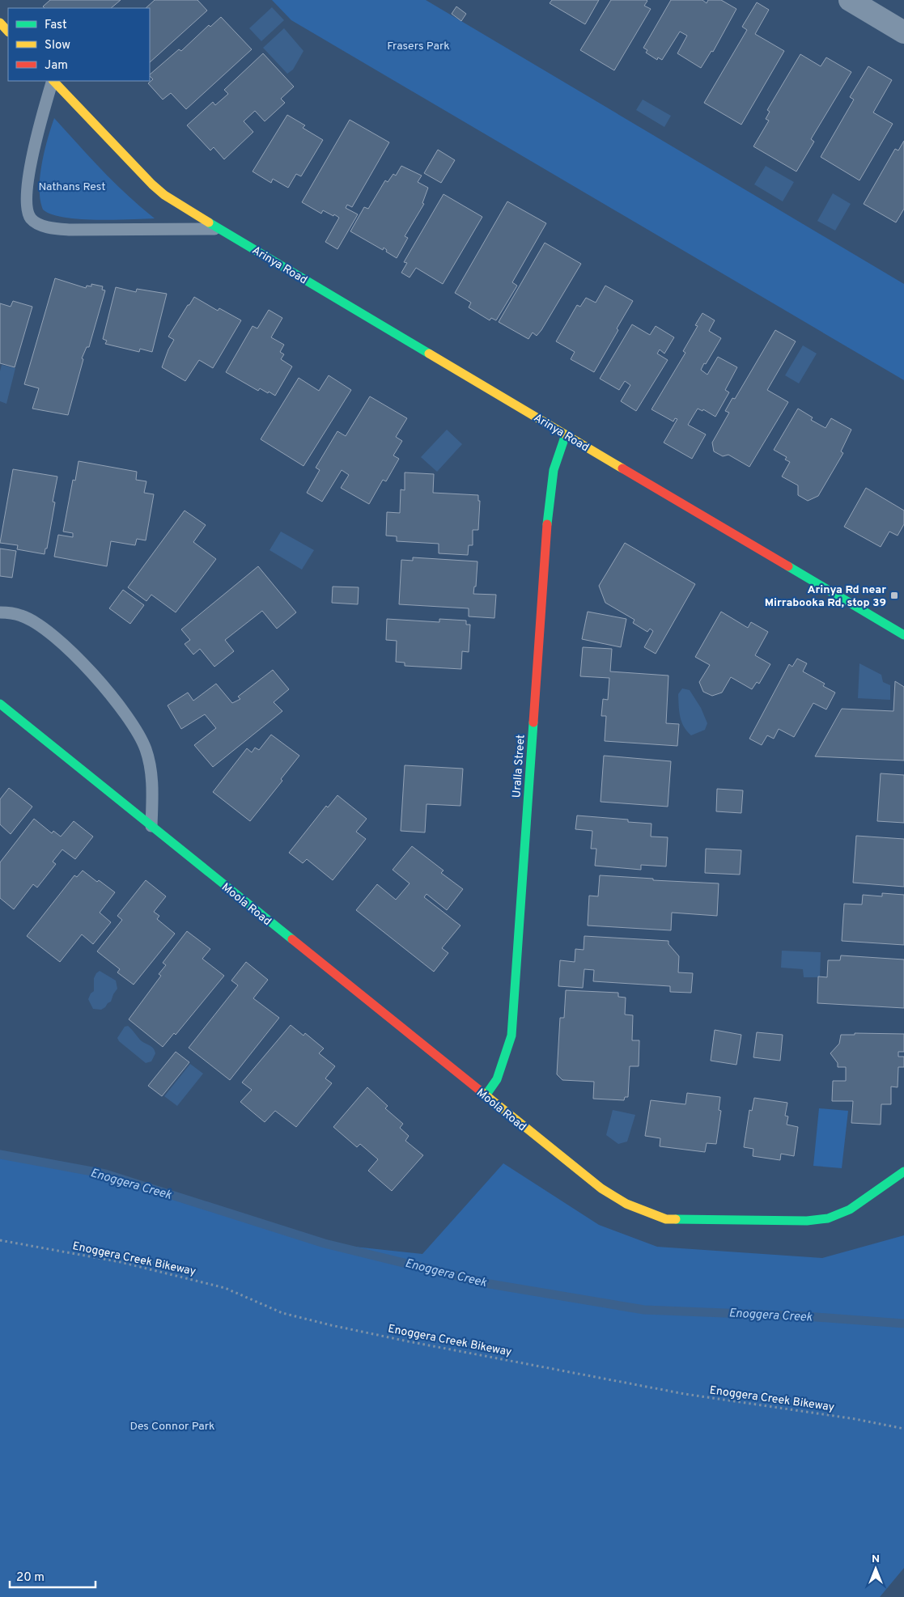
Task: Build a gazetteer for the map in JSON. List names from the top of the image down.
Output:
{
  "streets": {
    "street": ["Arinya Road", "Uralla Street", "Moola Road"],
    "path": ["Enoggera Creek Bikeway"]
  },
  "crossings": [
    ["Arinya Road", "Uralla Street"],
    ["Uralla Street", "Moola Road"]
  ],
  "water": ["Enoggera Creek"],
  "parks": ["Frasers Park", "Nathans Rest", "Des Connor Park"],
  "places": {
    "transit": ["Arinya Rd near Mirrabooka Rd, stop 39"]
  },
  "legend": ["Fast", "Slow", "Jam"],
  "scale_bar": "20 m",
  "north": "top"
}
